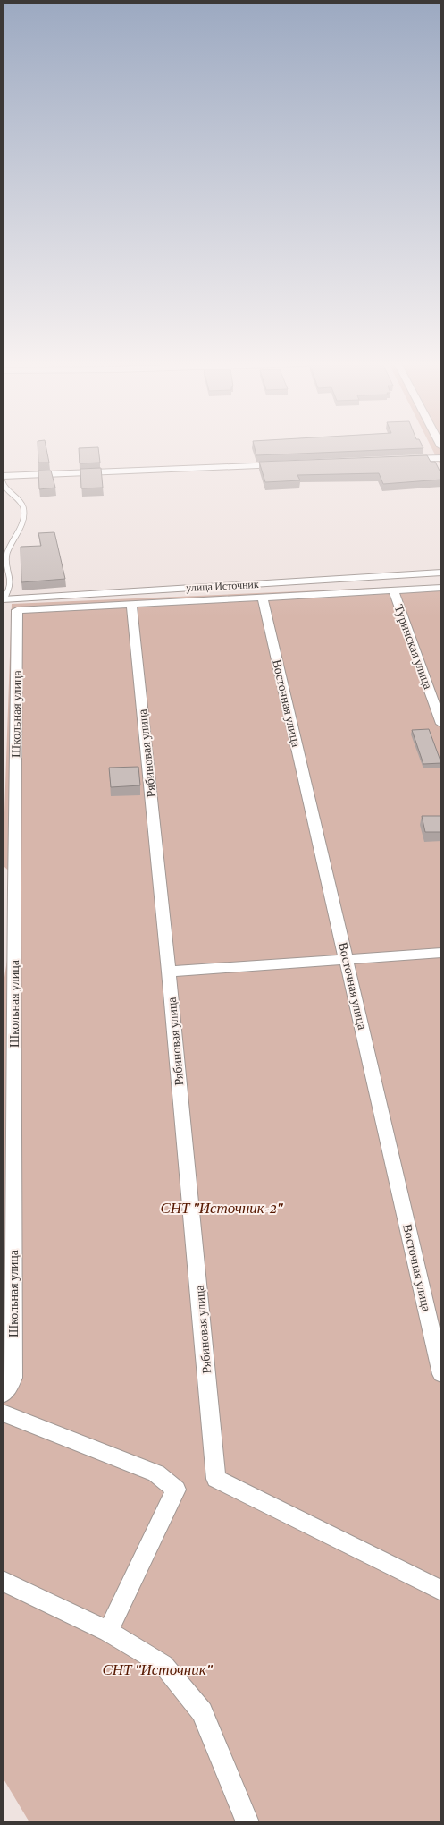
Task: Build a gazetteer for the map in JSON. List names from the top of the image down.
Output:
{
  "streets": {
    "street": [
      "улица Источник",
      "Туринская улица",
      "Восточная улица",
      "Школьная улица",
      "Рябиновая улица"
    ]
  },
  "crossings": [
    ["Школьная улица", "Рябиновая улица"]
  ],
  "parks": ["СНТ \"Источник-2\"", "СНТ \"Источник\""]
}
